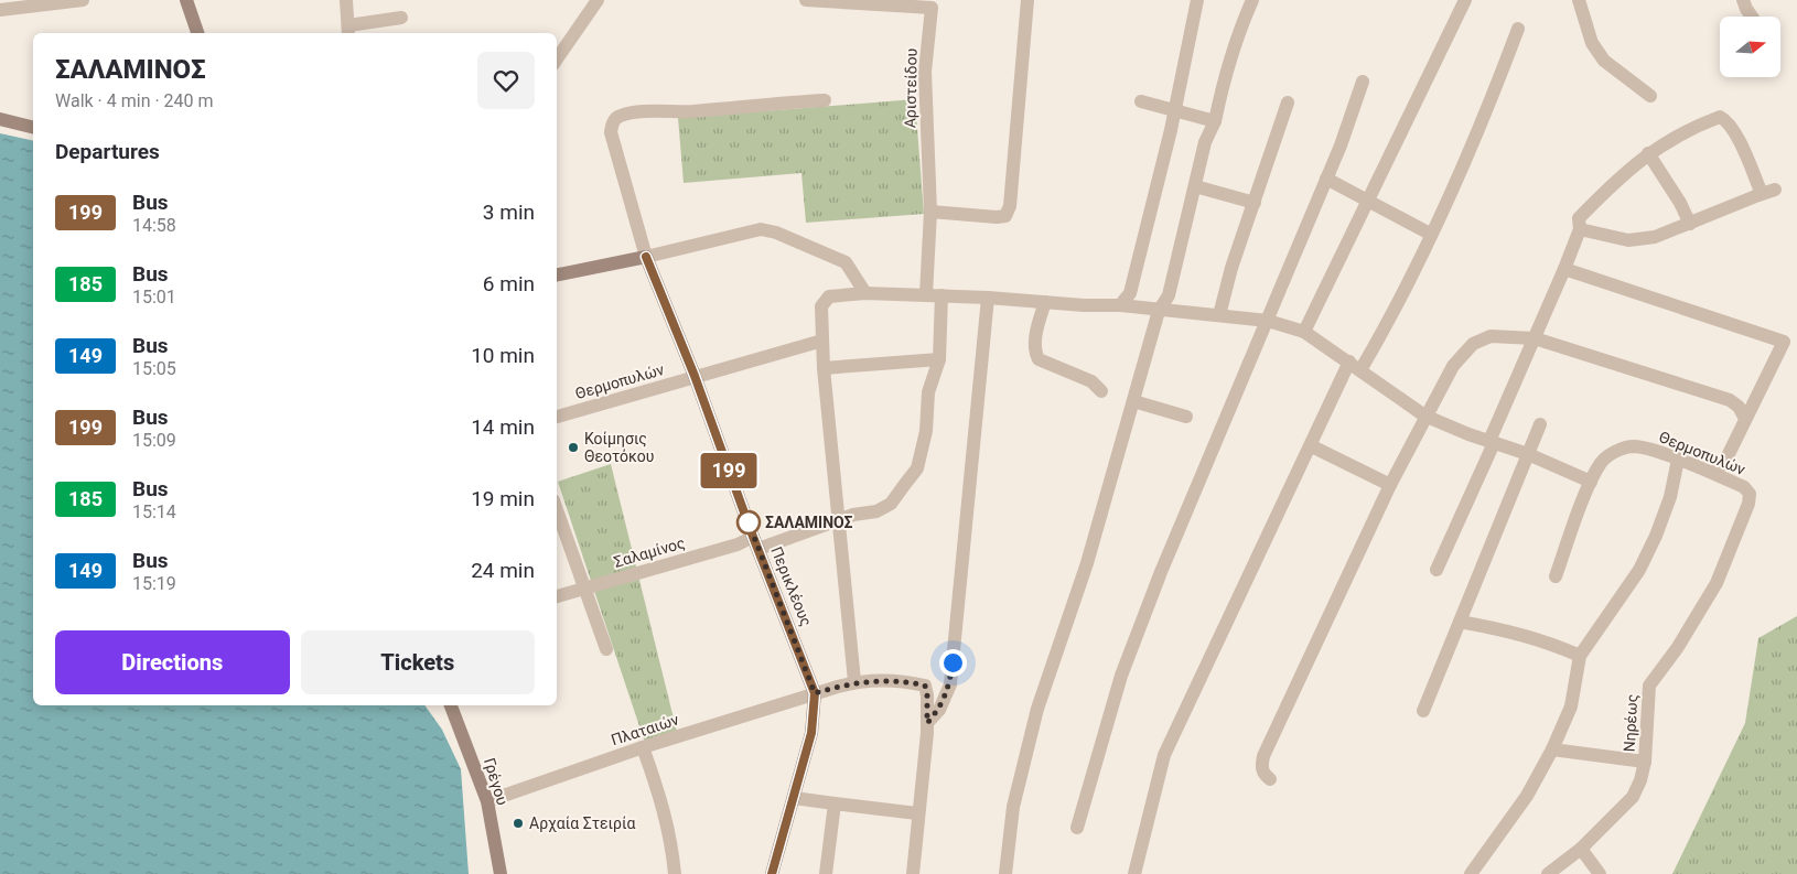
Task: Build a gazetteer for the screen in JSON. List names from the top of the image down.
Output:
{
  "streets": {
    "main road": ["Περικλέους", "Γρέγου"],
    "street": [
      "Αριστείδου",
      "Θερμοπυλών",
      "Σαλαμίνος",
      "Νηρέως",
      "Πλαταιών"
    ]
  },
  "crossings": [
    ["Θερμοπυλών", "Περικλέους"],
    ["Θερμοπυλών", "Νηρέως"],
    ["Σαλαμίνος", "Περικλέους"],
    ["Περικλέους", "Πλαταιών"],
    ["Πλαταιών", "Γρέγου"]
  ],
  "places": ["Κοίμησις Θεοτόκου", "ΣΑΛΑΜΙΝΟΣ", "Αρχαία Στειρία"],
  "lines": ["bus line 199"],
  "north": "right",
  "page": {
    "on_map": "199",
    "heading": [
      ["ΣΑΛΑΜΙΝΟΣ", "Walk · 4 min · 240 m"],
      "Departures"
    ],
    "list": [
      {
        "mark": "199",
        "name": "Bus",
        "note": "14:58",
        "value": "3 min"
      },
      {
        "mark": "185",
        "name": "Bus",
        "note": "15:01",
        "value": "6 min"
      },
      {
        "mark": "149",
        "name": "Bus",
        "note": "15:05",
        "value": "10 min"
      },
      {
        "mark": "199",
        "name": "Bus",
        "note": "15:09",
        "value": "14 min"
      },
      {
        "mark": "185",
        "name": "Bus",
        "note": "15:14",
        "value": "19 min"
      },
      {
        "mark": "149",
        "name": "Bus",
        "note": "15:19",
        "value": "24 min"
      }
    ],
    "buttons": ["Directions", "Tickets"]
  }
}
